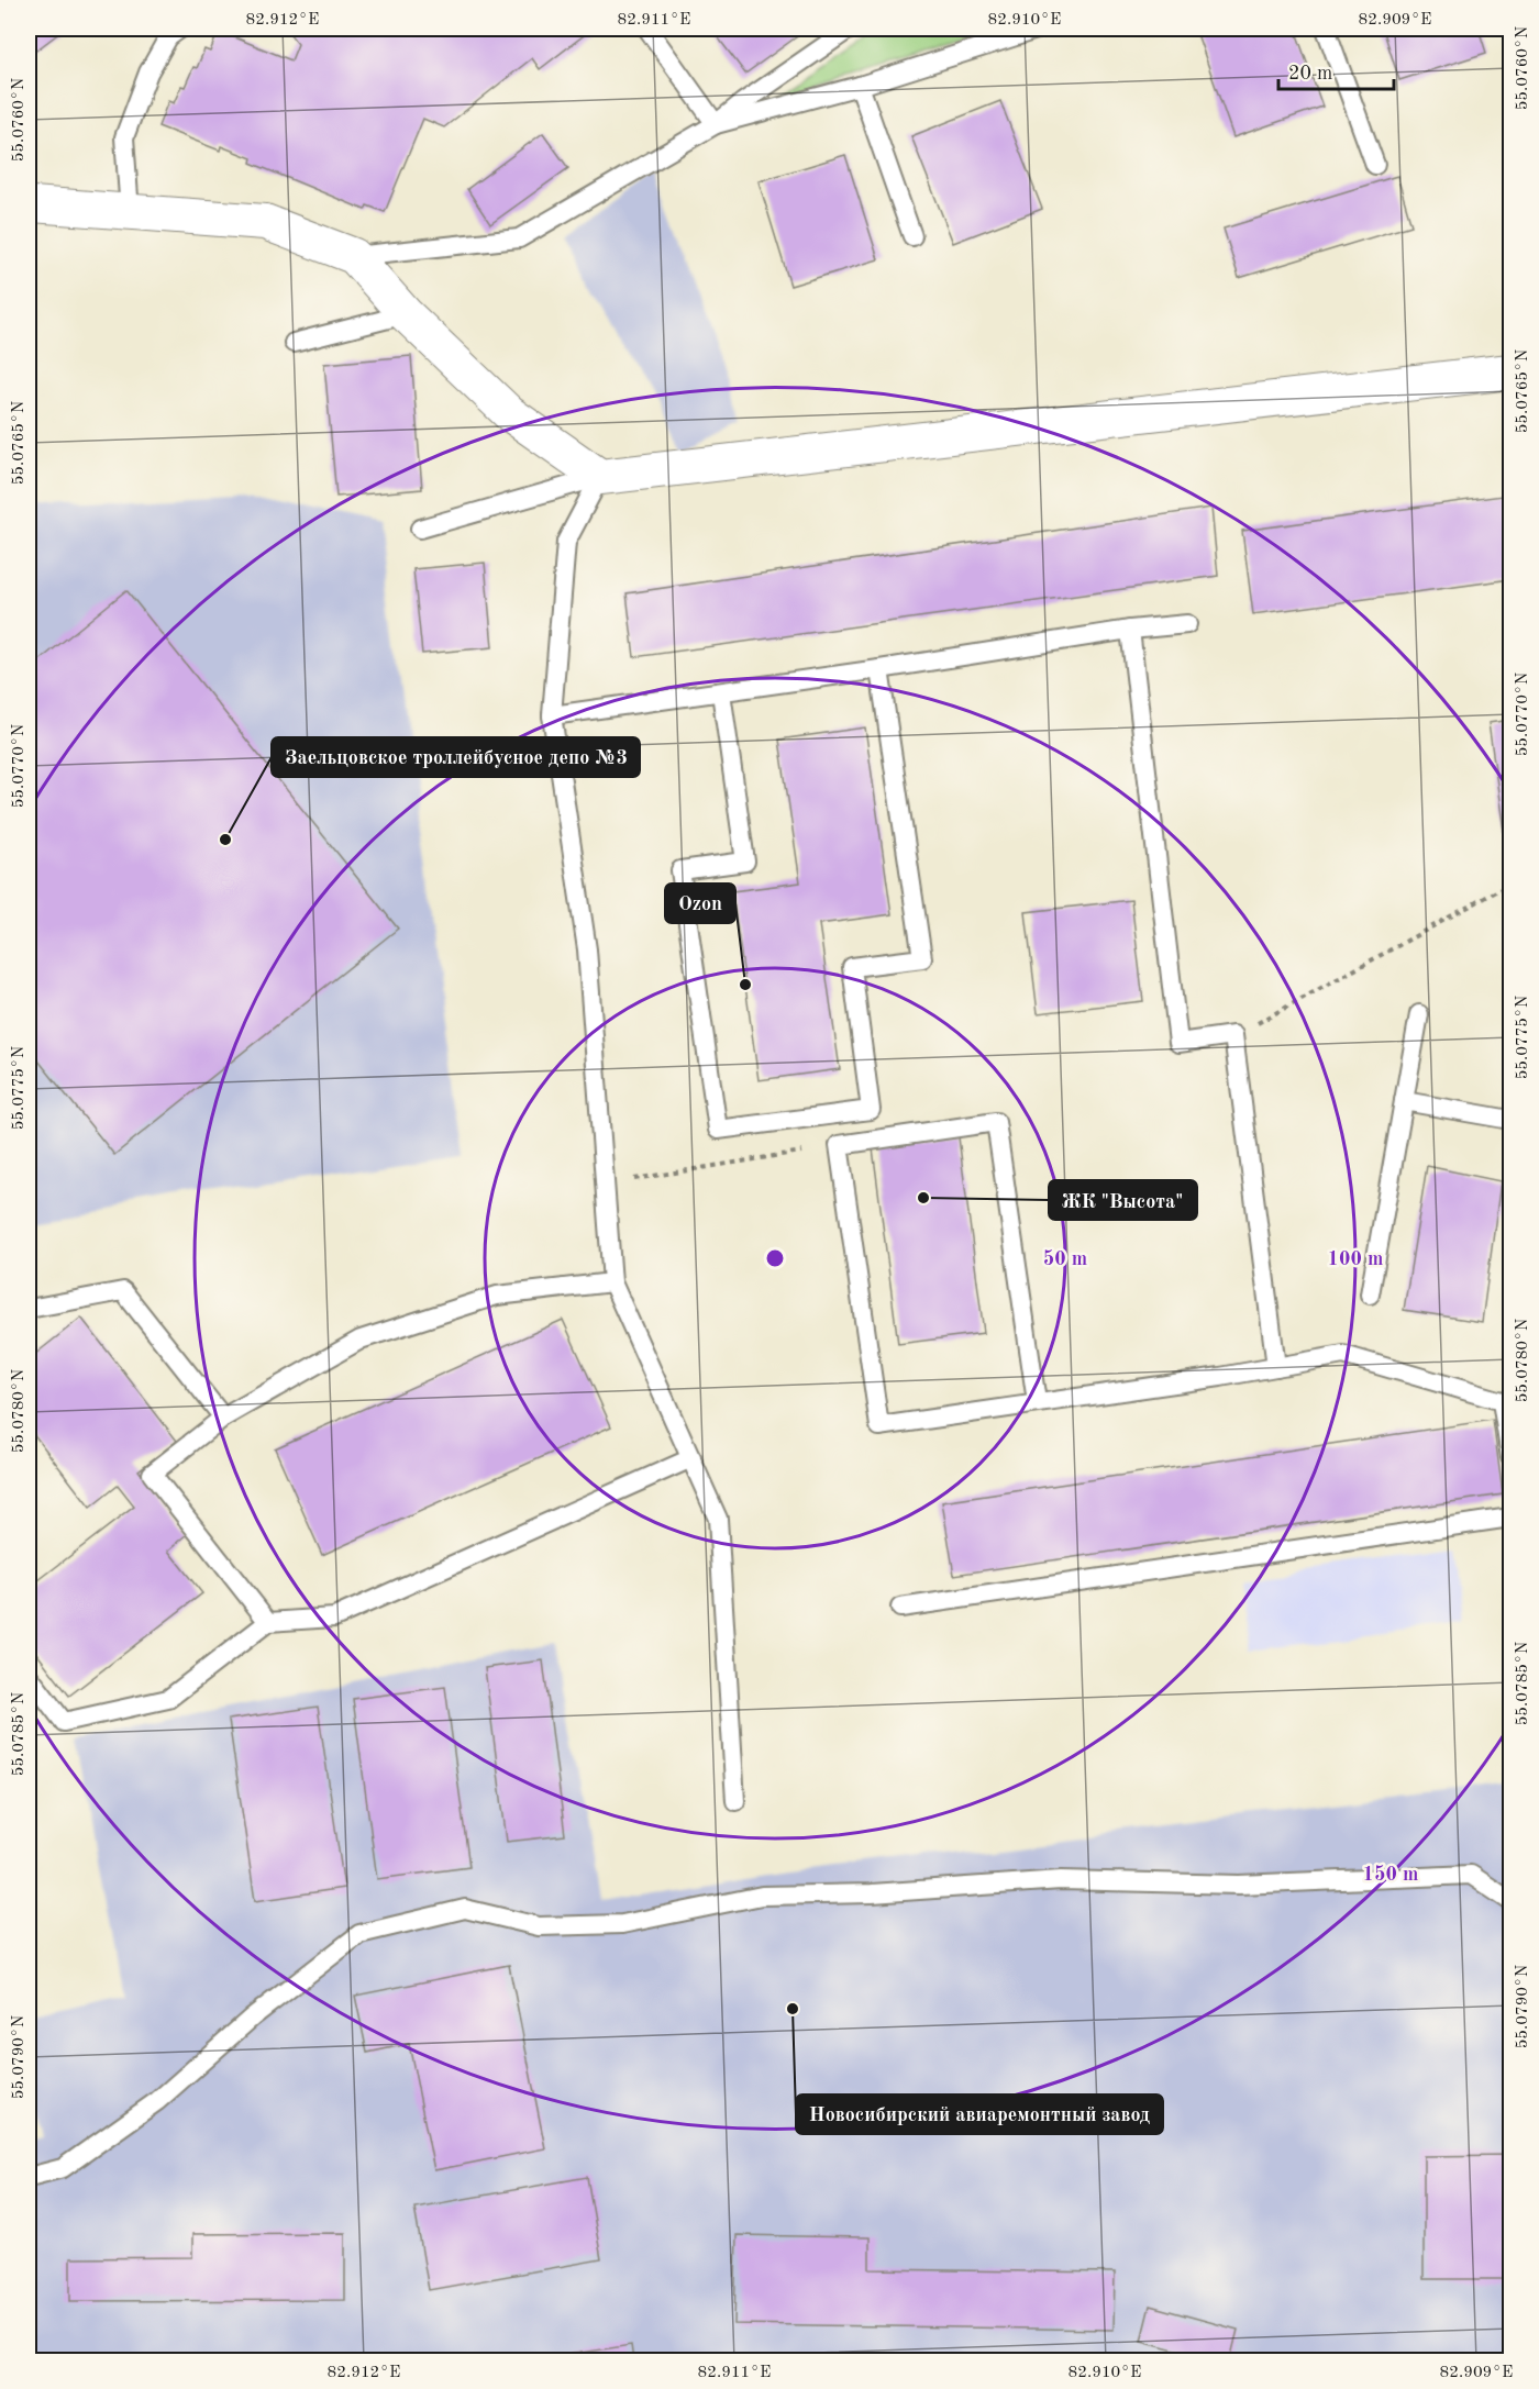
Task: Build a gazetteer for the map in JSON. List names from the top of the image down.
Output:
{
  "places": [
    "Заельцовское троллейбусное депо №3",
    "Ozon",
    "ЖК \"Высота\"",
    "Новосибирский авиаремонтный завод"
  ],
  "scale_bar": "20 m",
  "coordinates": [
    "82.912°E",
    "82.911°E",
    "82.910°E",
    "82.909°E",
    "55.0760°N",
    "55.0765°N",
    "55.0770°N",
    "55.0775°N",
    "55.0780°N",
    "55.0785°N",
    "55.0790°N"
  ],
  "rings": ["50 m", "100 m", "150 m"]
}
